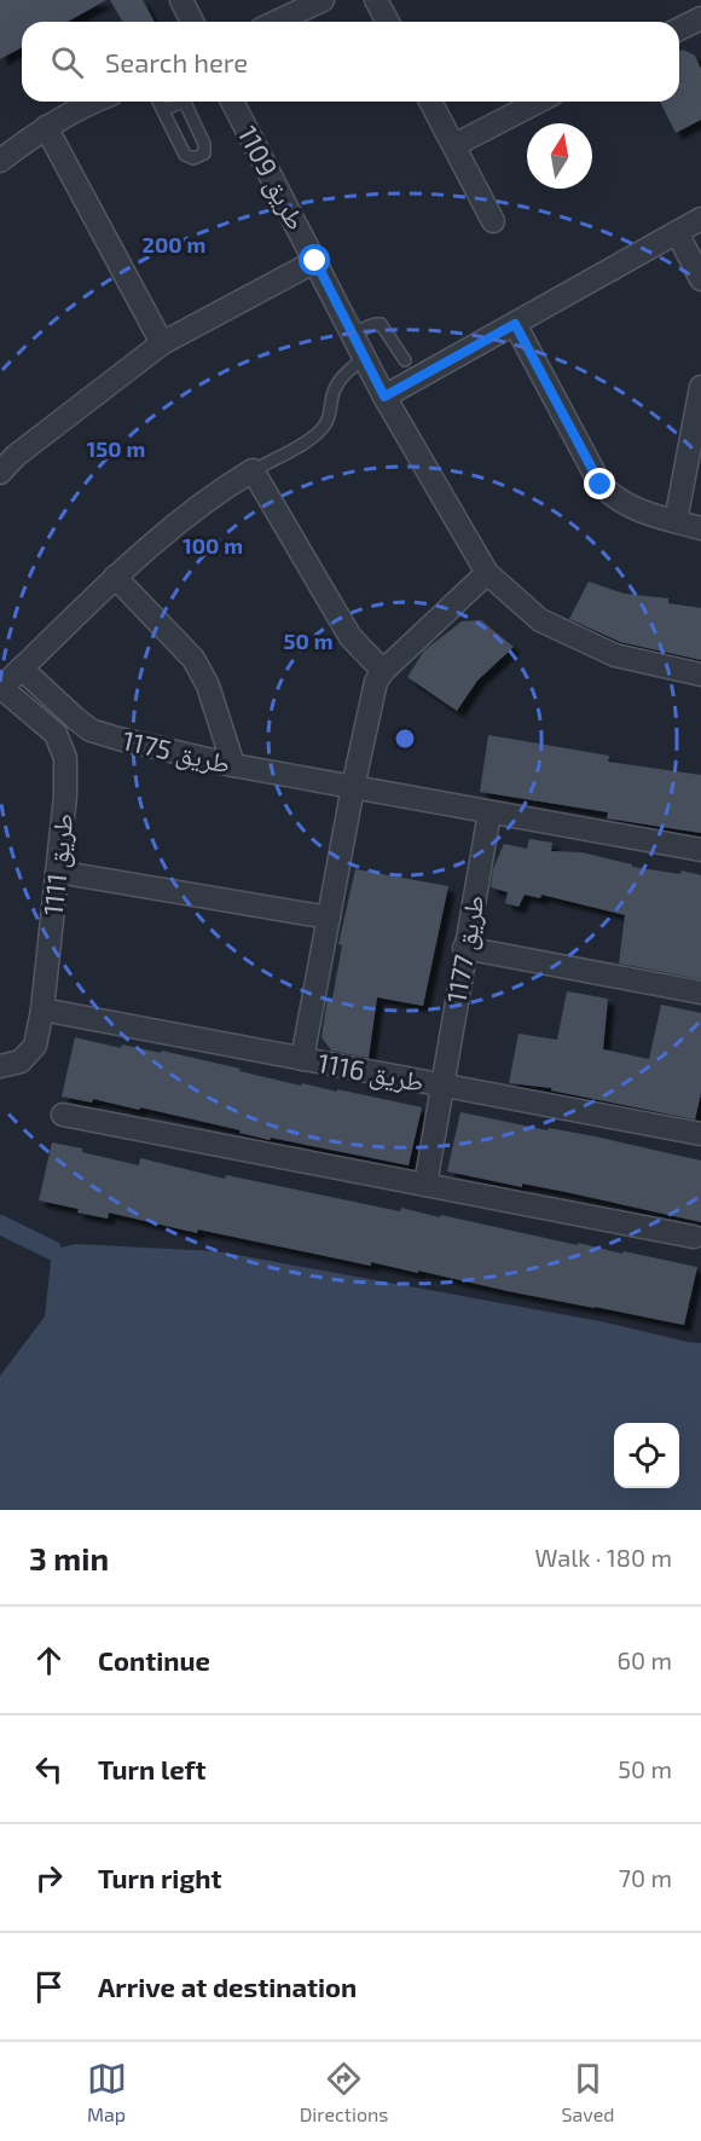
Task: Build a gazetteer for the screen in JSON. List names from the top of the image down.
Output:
{
  "streets": {
    "street": [
      "طريق 1109",
      "طريق 1175",
      "طريق 1111",
      "طريق 1177",
      "طريق 1116"
    ]
  },
  "crossings": [
    ["طريق 1175", "طريق 1177"],
    ["طريق 1111", "طريق 1116"],
    ["طريق 1177", "طريق 1116"]
  ],
  "north": "top",
  "page": {
    "search": "Search here",
    "heading": ["3 min", "Walk · 180 m"],
    "list": [
      ["Continue", "60 m"],
      ["Turn left", "50 m"],
      ["Turn right", "70 m"],
      "Arrive at destination"
    ],
    "nav": ["Map", "Directions", "Saved"]
  },
  "rings": [
    "200 m",
    "150 m",
    "100 m",
    "50 m"
  ]
}
